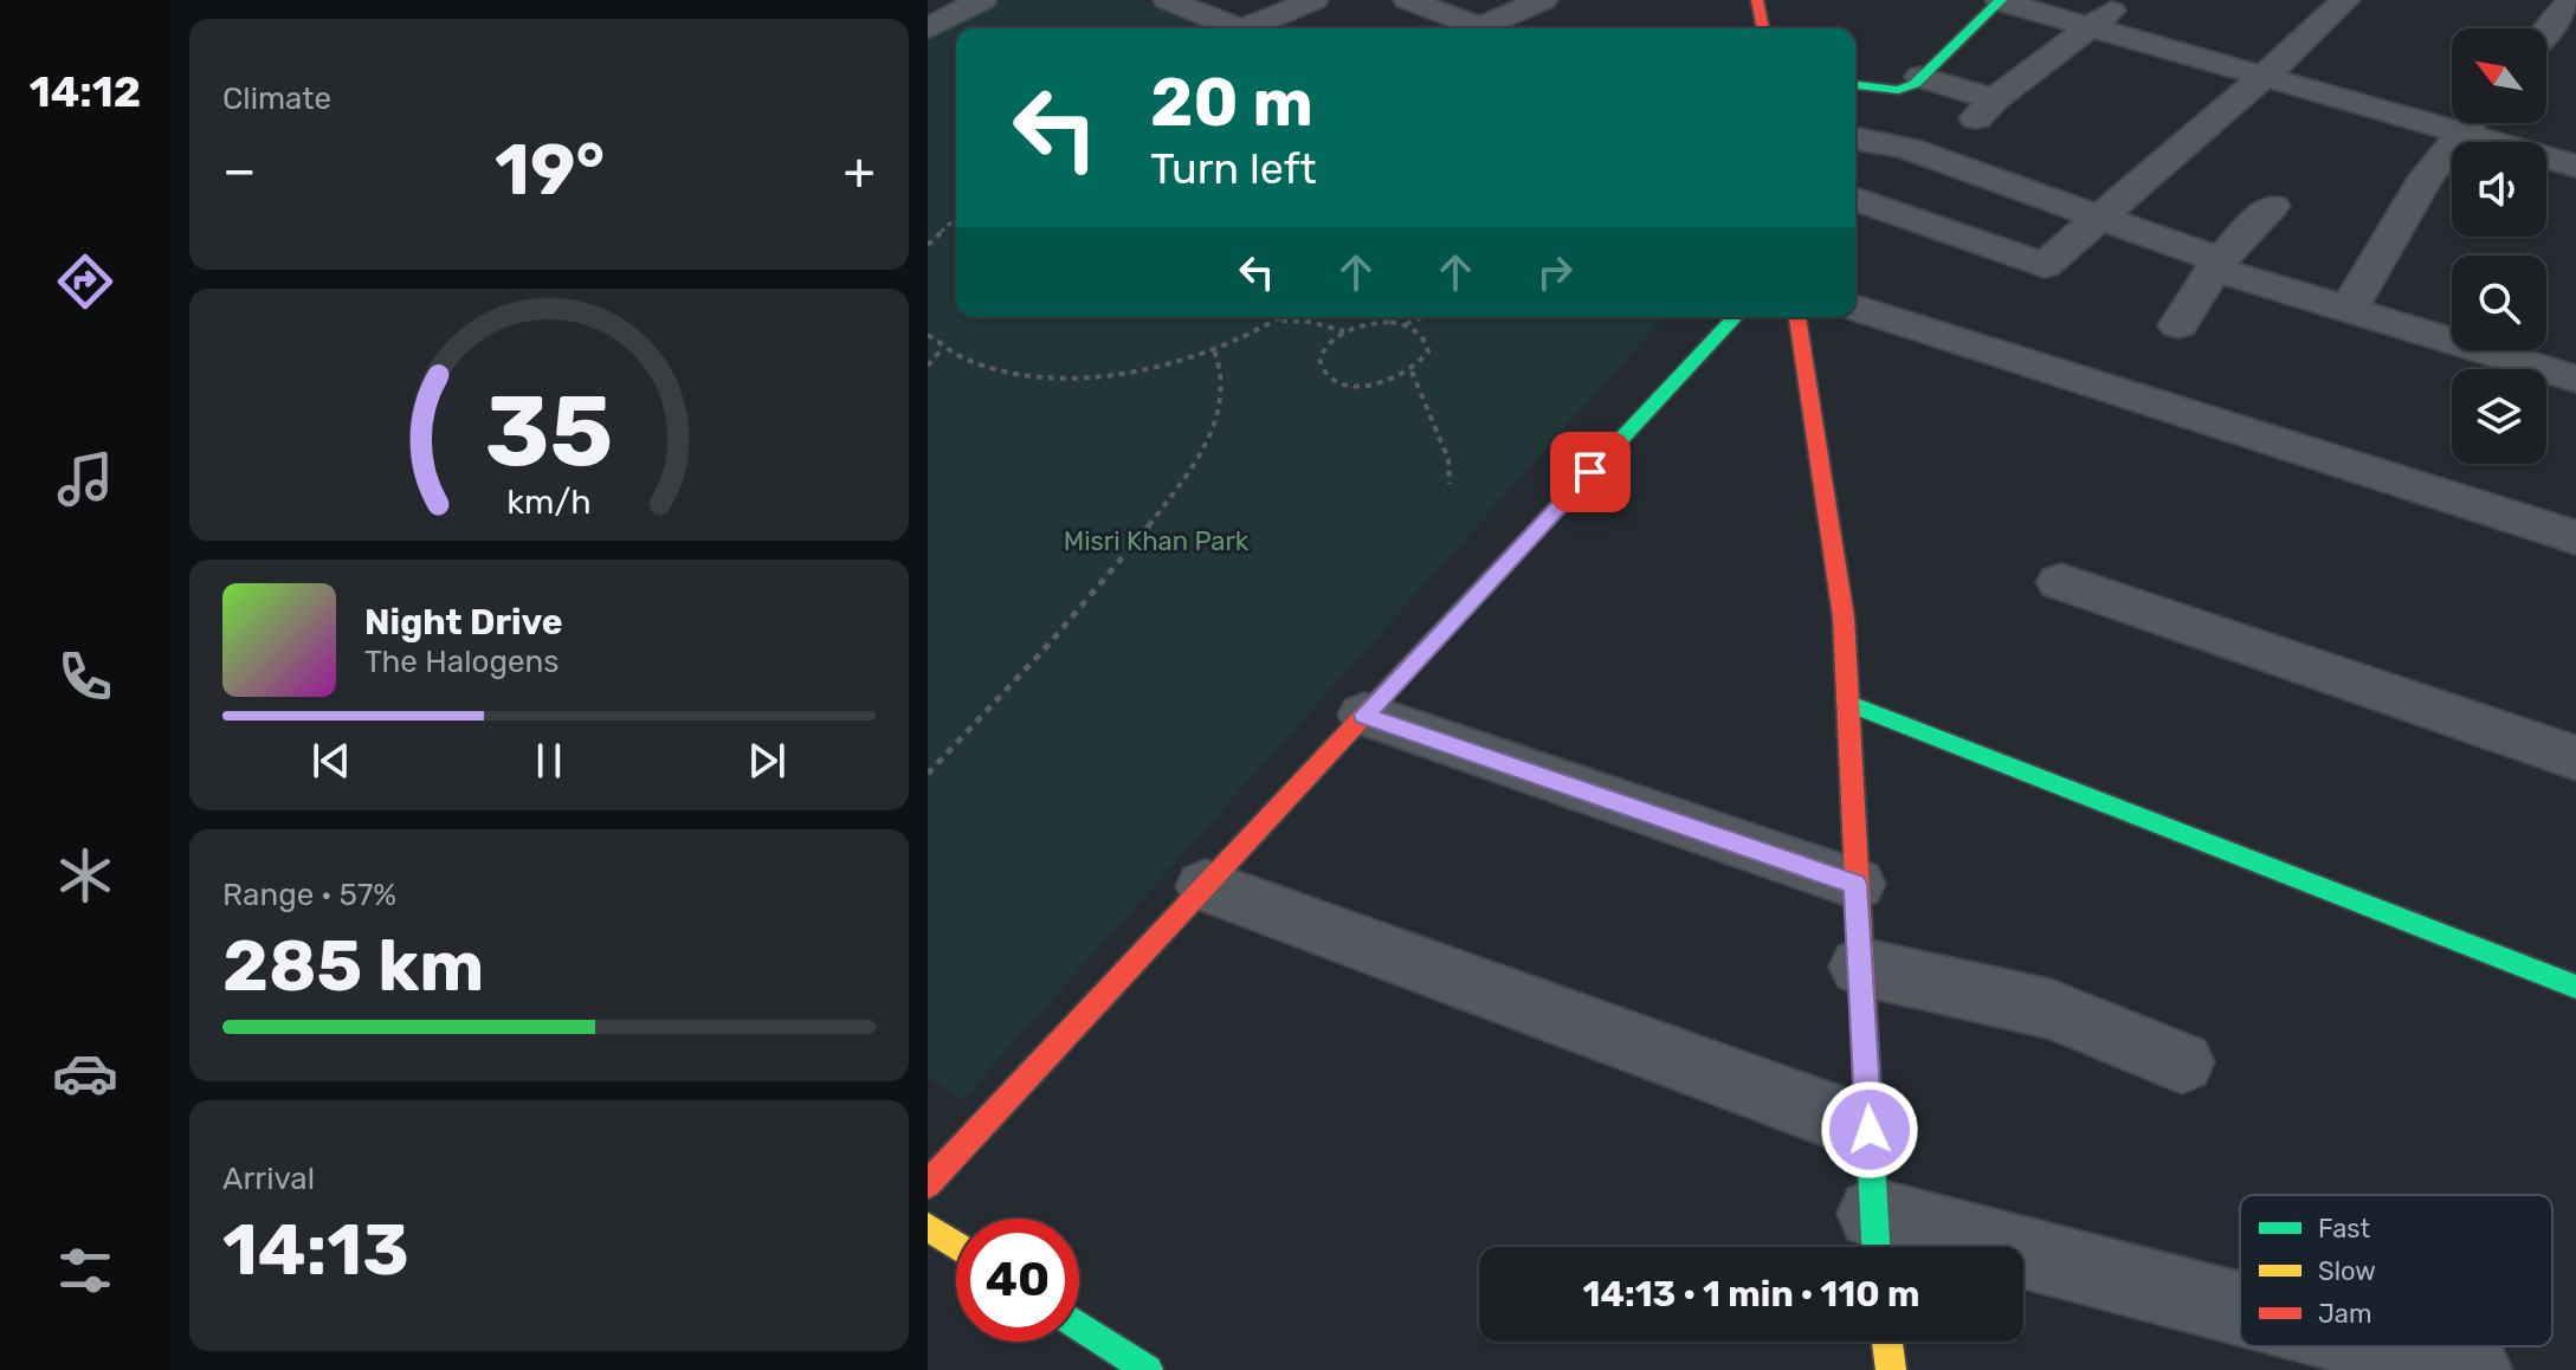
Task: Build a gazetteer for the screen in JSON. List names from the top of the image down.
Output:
{
  "parks": ["Misri Khan Park"],
  "legend": ["Fast", "Slow", "Jam"],
  "north": "top left",
  "page": {
    "tabs": "14:12",
    "tile": [
      "Climate",
      ["Range · 57%", "285 km"],
      ["Arrival", "14:13"]
    ],
    "turn": ["20 m", "Turn left"],
    "heat": ["−", "19°", "+"],
    "song": ["Night Drive", "The Halogens"],
    "limit": "40",
    "trip": "14:13 · 1 min · 110 m",
    "gauge": ["35", "km/h"]
  }
}
